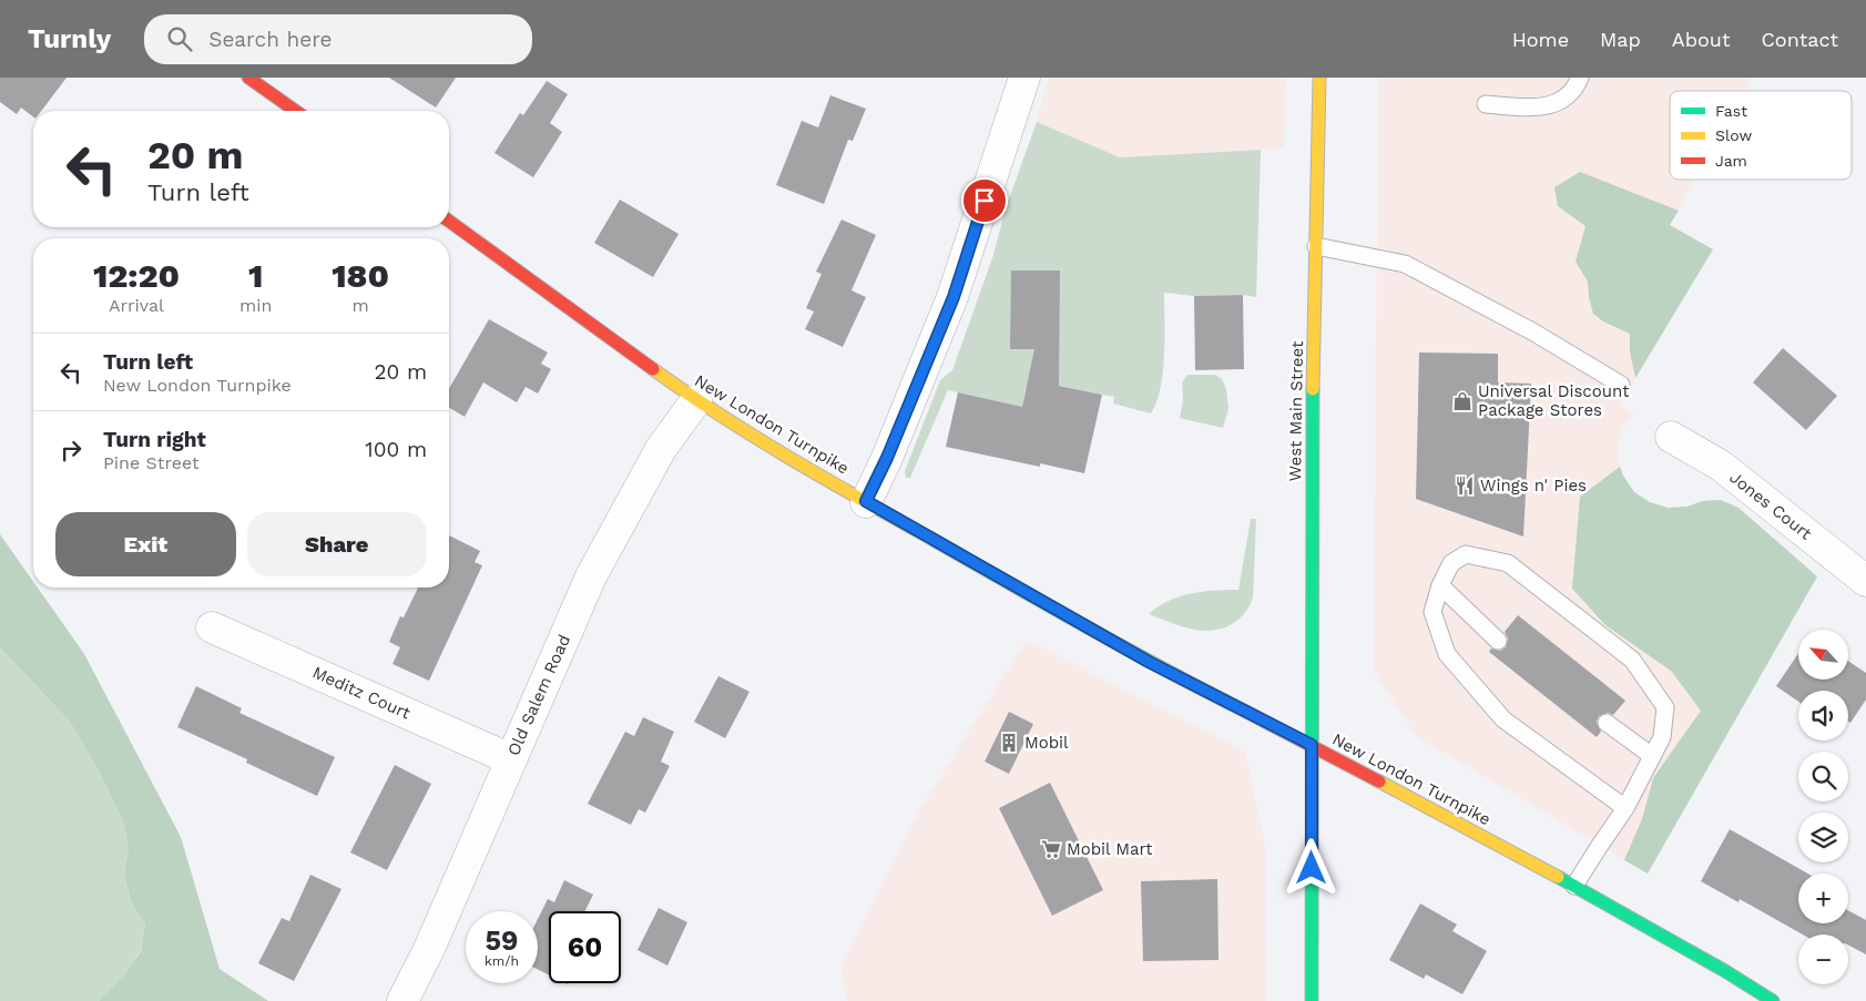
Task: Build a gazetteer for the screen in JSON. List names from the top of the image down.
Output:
{
  "streets": {
    "main road": ["West Main Street", "New London Turnpike"],
    "street": ["Jones Court", "Meditz Court", "Old Salem Road"]
  },
  "crossings": [
    ["West Main Street", "New London Turnpike"],
    ["New London Turnpike", "Old Salem Road"],
    ["Meditz Court", "Old Salem Road"]
  ],
  "places": {
    "shop": ["Universal Discount Package Stores"],
    "restaurant": ["Wings n' Pies"],
    "building": ["Mobil"],
    "supermarket": ["Mobil Mart"]
  },
  "legend": ["Fast", "Slow", "Jam"],
  "north": "top left",
  "page": {
    "header": "Turnly",
    "search": "Search here",
    "nav": [
      "Home",
      "Map",
      "About",
      "Contact"
    ],
    "turn": ["20 m", "Turn left"],
    "eta": [
      "12:20",
      "Arrival",
      "1",
      "min",
      "180",
      "m"
    ],
    "list": [
      {
        "name": "Turn left",
        "note": "New London Turnpike",
        "value": "20 m"
      },
      {
        "name": "Turn right",
        "note": "Pine Street",
        "value": "100 m"
      }
    ],
    "buttons": ["Exit", "Share"],
    "map_buttons": ["+", "−"],
    "speed": "59 km/h",
    "limit": "60"
  }
}
